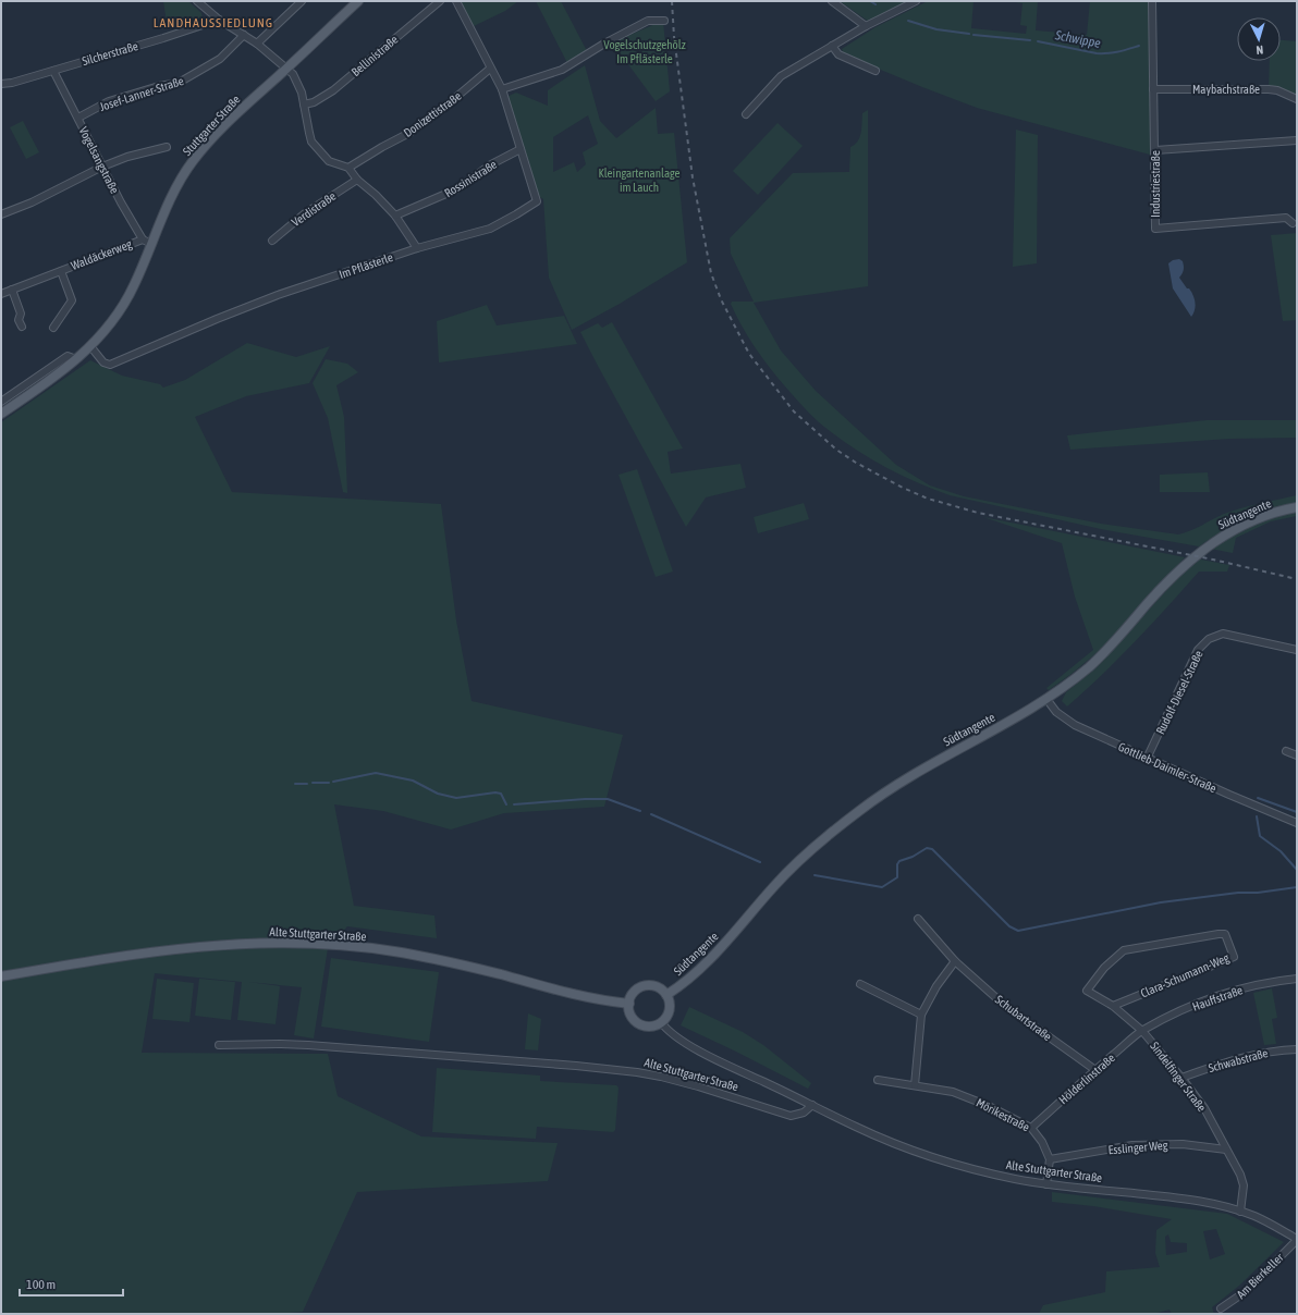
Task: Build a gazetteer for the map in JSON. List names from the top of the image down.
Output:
{
  "streets": {
    "main road": ["Stuttgarter Straße", "Südtangente", "Alte Stuttgarter Straße"],
    "street": [
      "Silcherstraße",
      "Bellinistraße",
      "Maybachstraße",
      "Josef-Lanner-Straße",
      "Donizettistraße",
      "Vogelsangstraße",
      "Rossinistraße",
      "Industriestraße",
      "Verdistraße",
      "Waldäckerweg",
      "Im Pflästerle",
      "Rudolf-Diesel-Straße",
      "Gottlieb-Daimler-Straße",
      "Clara-Schumann-Weg",
      "Hauffstraße",
      "Schubartstraße",
      "Schwabstraße",
      "Sindelfinger Straße",
      "Hölderlinstraße",
      "Mörikestraße",
      "Esslinger Weg",
      "Am Bierkeller"
    ]
  },
  "crossings": [
    ["Silcherstraße", "Vogelsangstraße"],
    ["Maybachstraße", "Industriestraße"],
    ["Josef-Lanner-Straße", "Vogelsangstraße"],
    ["Donizettistraße", "Im Pflästerle"],
    ["Stuttgarter Straße", "Im Pflästerle"],
    ["Vogelsangstraße", "Waldäckerweg"],
    ["Rossinistraße", "Im Pflästerle"],
    ["Südtangente", "Gottlieb-Daimler-Straße"],
    ["Südtangente", "Alte Stuttgarter Straße"],
    ["Rudolf-Diesel-Straße", "Gottlieb-Daimler-Straße"],
    ["Alte Stuttgarter Straße", "Sindelfinger Straße"],
    ["Alte Stuttgarter Straße", "Am Bierkeller"],
    ["Clara-Schumann-Weg", "Sindelfinger Straße"],
    ["Hauffstraße", "Sindelfinger Straße"],
    ["Hauffstraße", "Hölderlinstraße"],
    ["Schubartstraße", "Hölderlinstraße"],
    ["Schwabstraße", "Sindelfinger Straße"],
    ["Sindelfinger Straße", "Hölderlinstraße"],
    ["Sindelfinger Straße", "Esslinger Weg"],
    ["Hölderlinstraße", "Mörikestraße"],
    ["Mörikestraße", "Esslinger Weg"]
  ],
  "districts": ["LANDHAUSSIEDLUNG"],
  "water": ["Schwippe"],
  "parks": ["Vogelschutzgehölz Im Pflästerle", "Kleingartenanlage im Lauch"],
  "scale_bar": "100 m",
  "north": "bottom"
}
